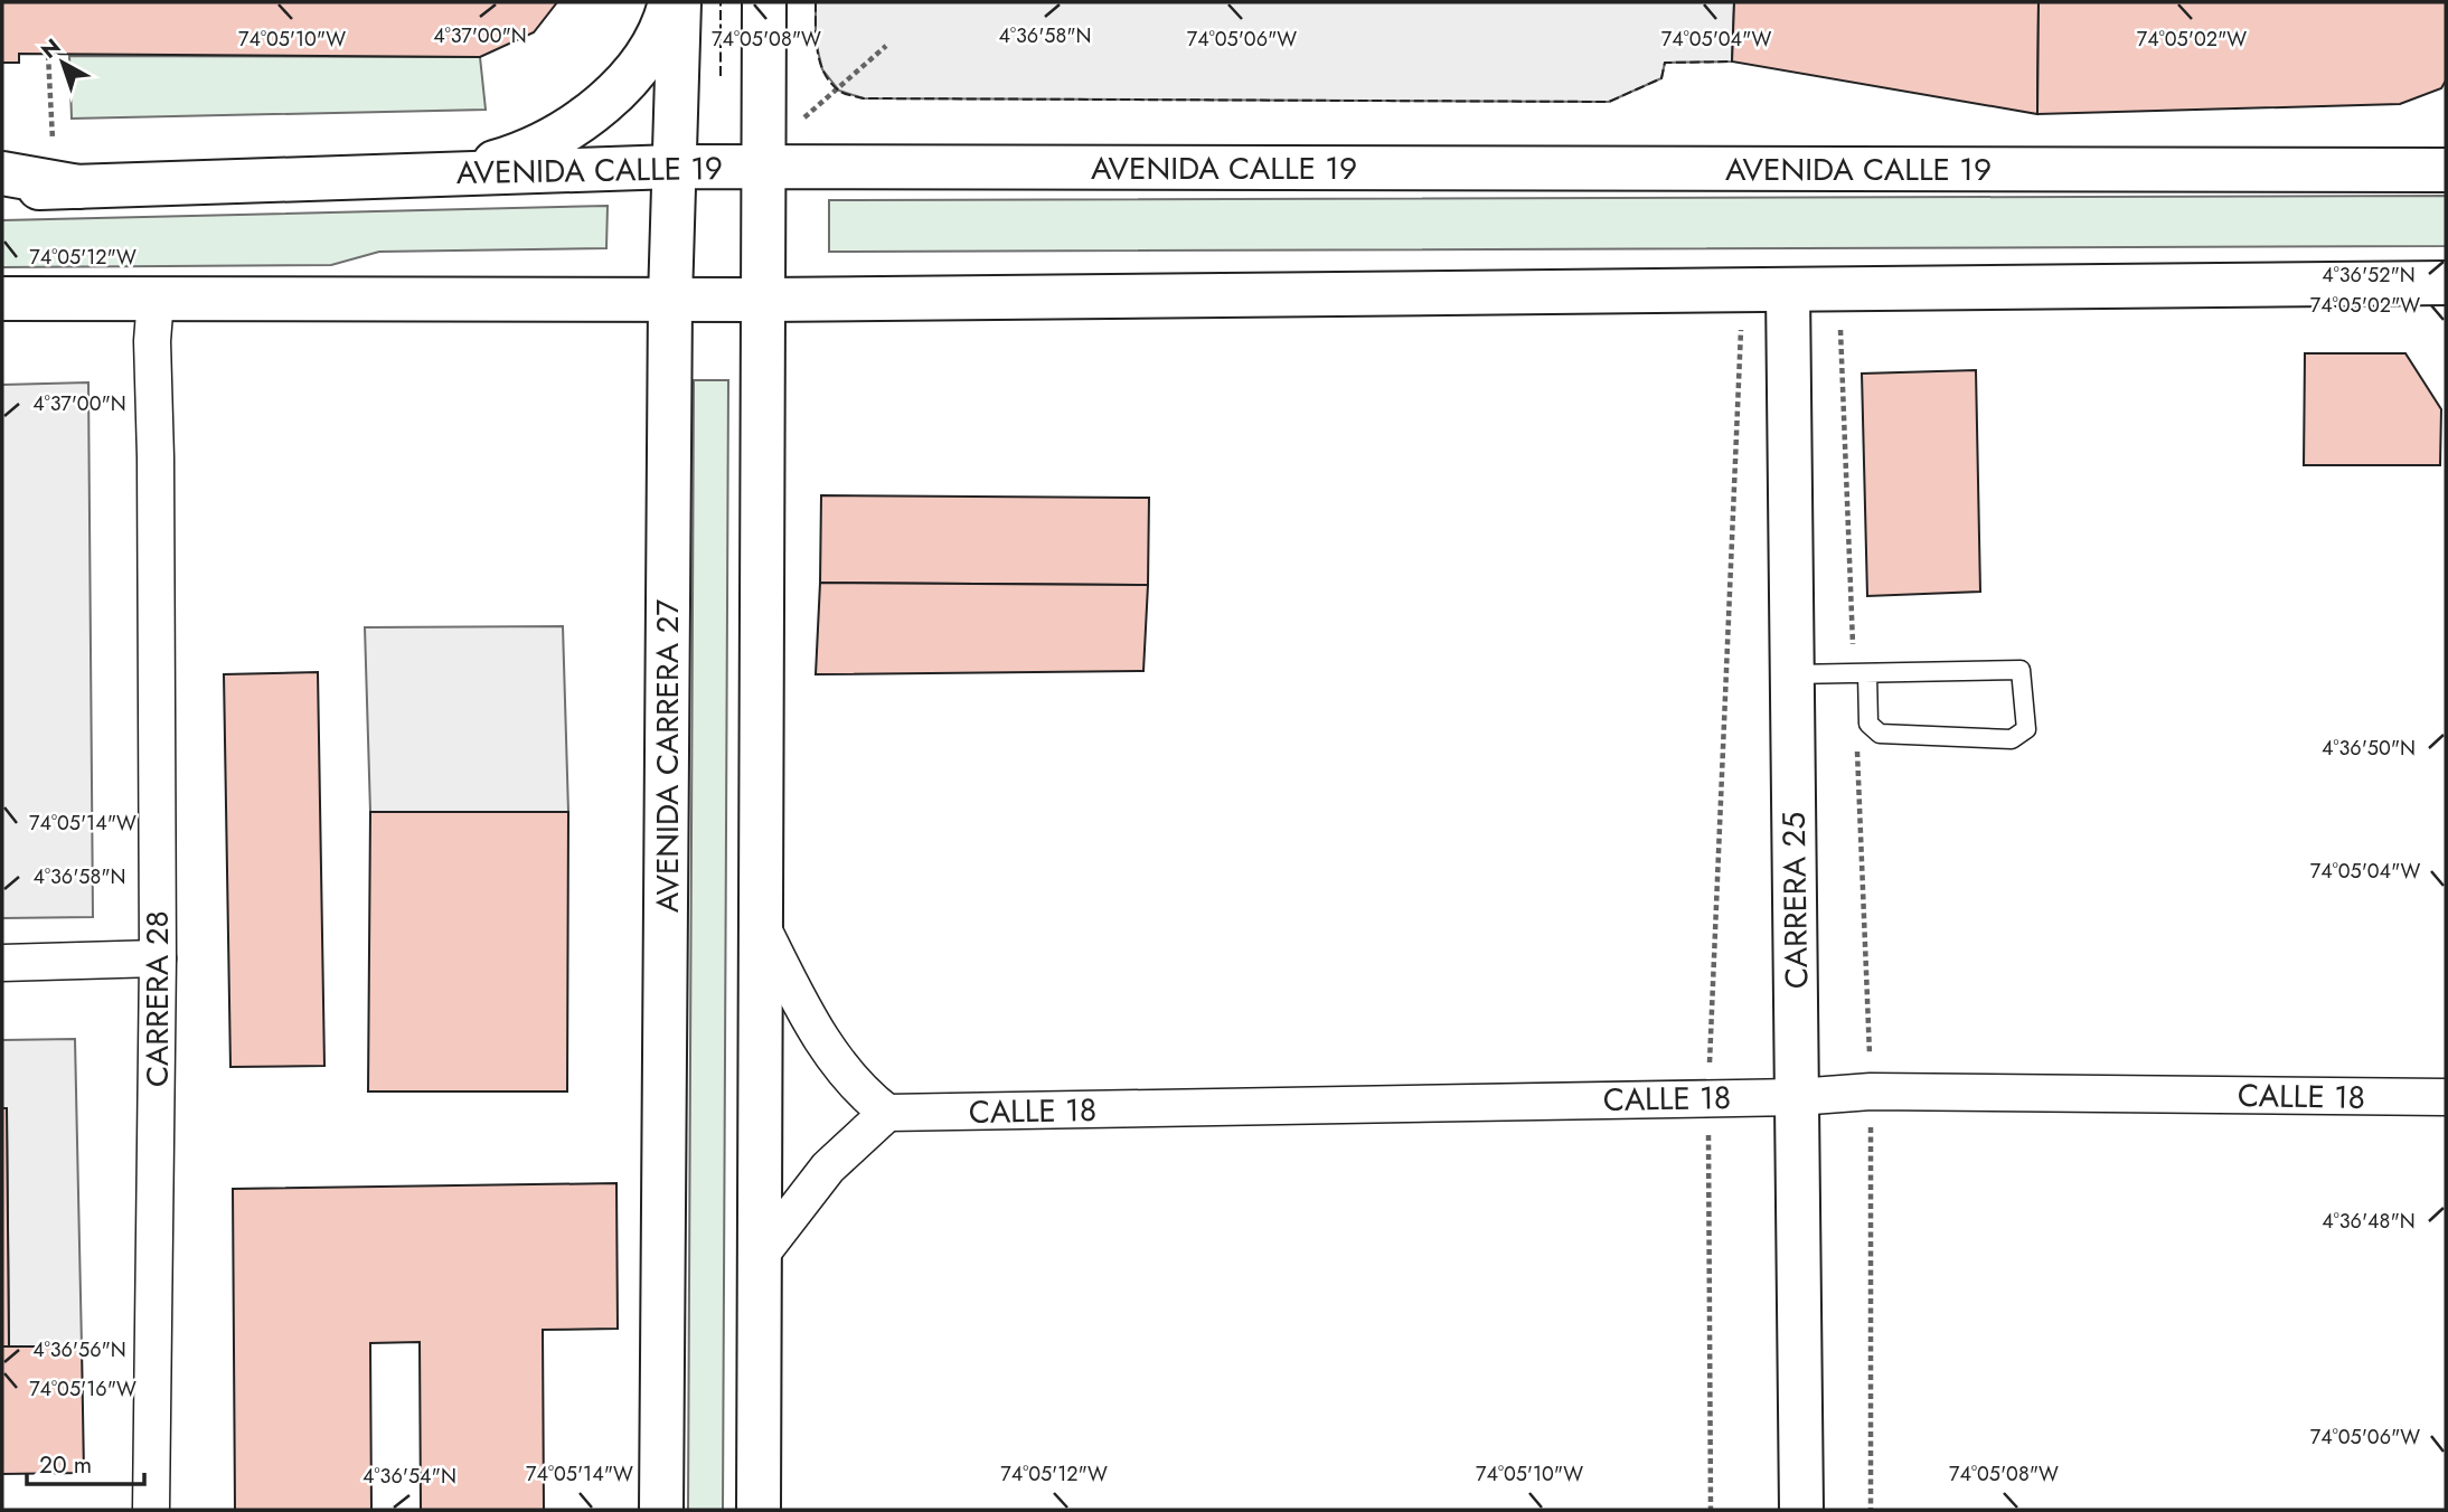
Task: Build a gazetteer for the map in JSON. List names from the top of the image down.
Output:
{
  "streets": {
    "main road": ["AVENIDA CALLE 19", "AVENIDA CARRERA 27", "CARRERA 25"],
    "street": ["CARRERA 28", "CALLE 18"]
  },
  "crossings": [
    ["AVENIDA CALLE 19", "AVENIDA CARRERA 27"],
    ["CARRERA 25", "CALLE 18"]
  ],
  "scale_bar": "20 m",
  "north": "top left",
  "coordinates": [
    "4°37'00\"N",
    "4°36'58\"N",
    "74°05'10\"W",
    "74°05'06\"W",
    "74°05'04\"W",
    "74°05'02\"W",
    "74°05'08\"W",
    "74°05'12\"W",
    "4°36'52\"N",
    "4°36'50\"N",
    "74°05'14\"W",
    "4°36'48\"N",
    "4°36'56\"N",
    "74°05'16\"W",
    "4°36'54\"N"
  ]
}
